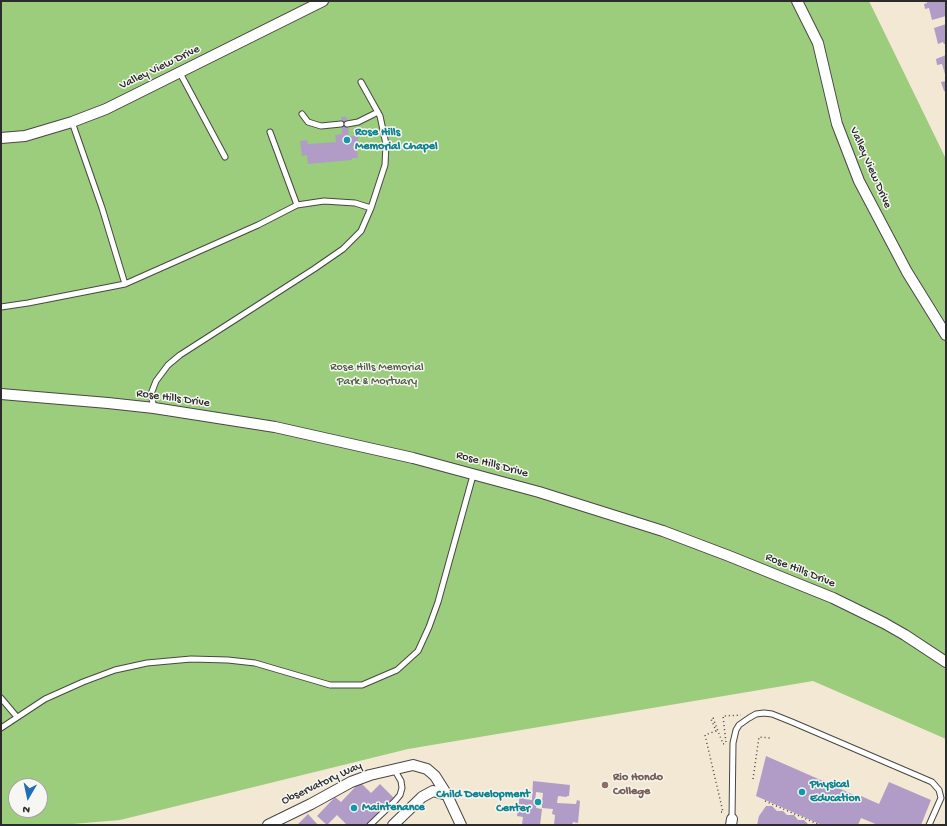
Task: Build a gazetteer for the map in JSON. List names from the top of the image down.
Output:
{
  "streets": {
    "street": ["Valley View Drive", "Rose Hills Drive", "Observatory Way"]
  },
  "parks": ["Rose Hills Memorial Park & Mortuary"],
  "places": [
    "Rose Hills Memorial Chapel",
    "Rio Hondo College",
    "Physical Education",
    "Child Development Center",
    "Maintenance"
  ],
  "north": "bottom"
}
